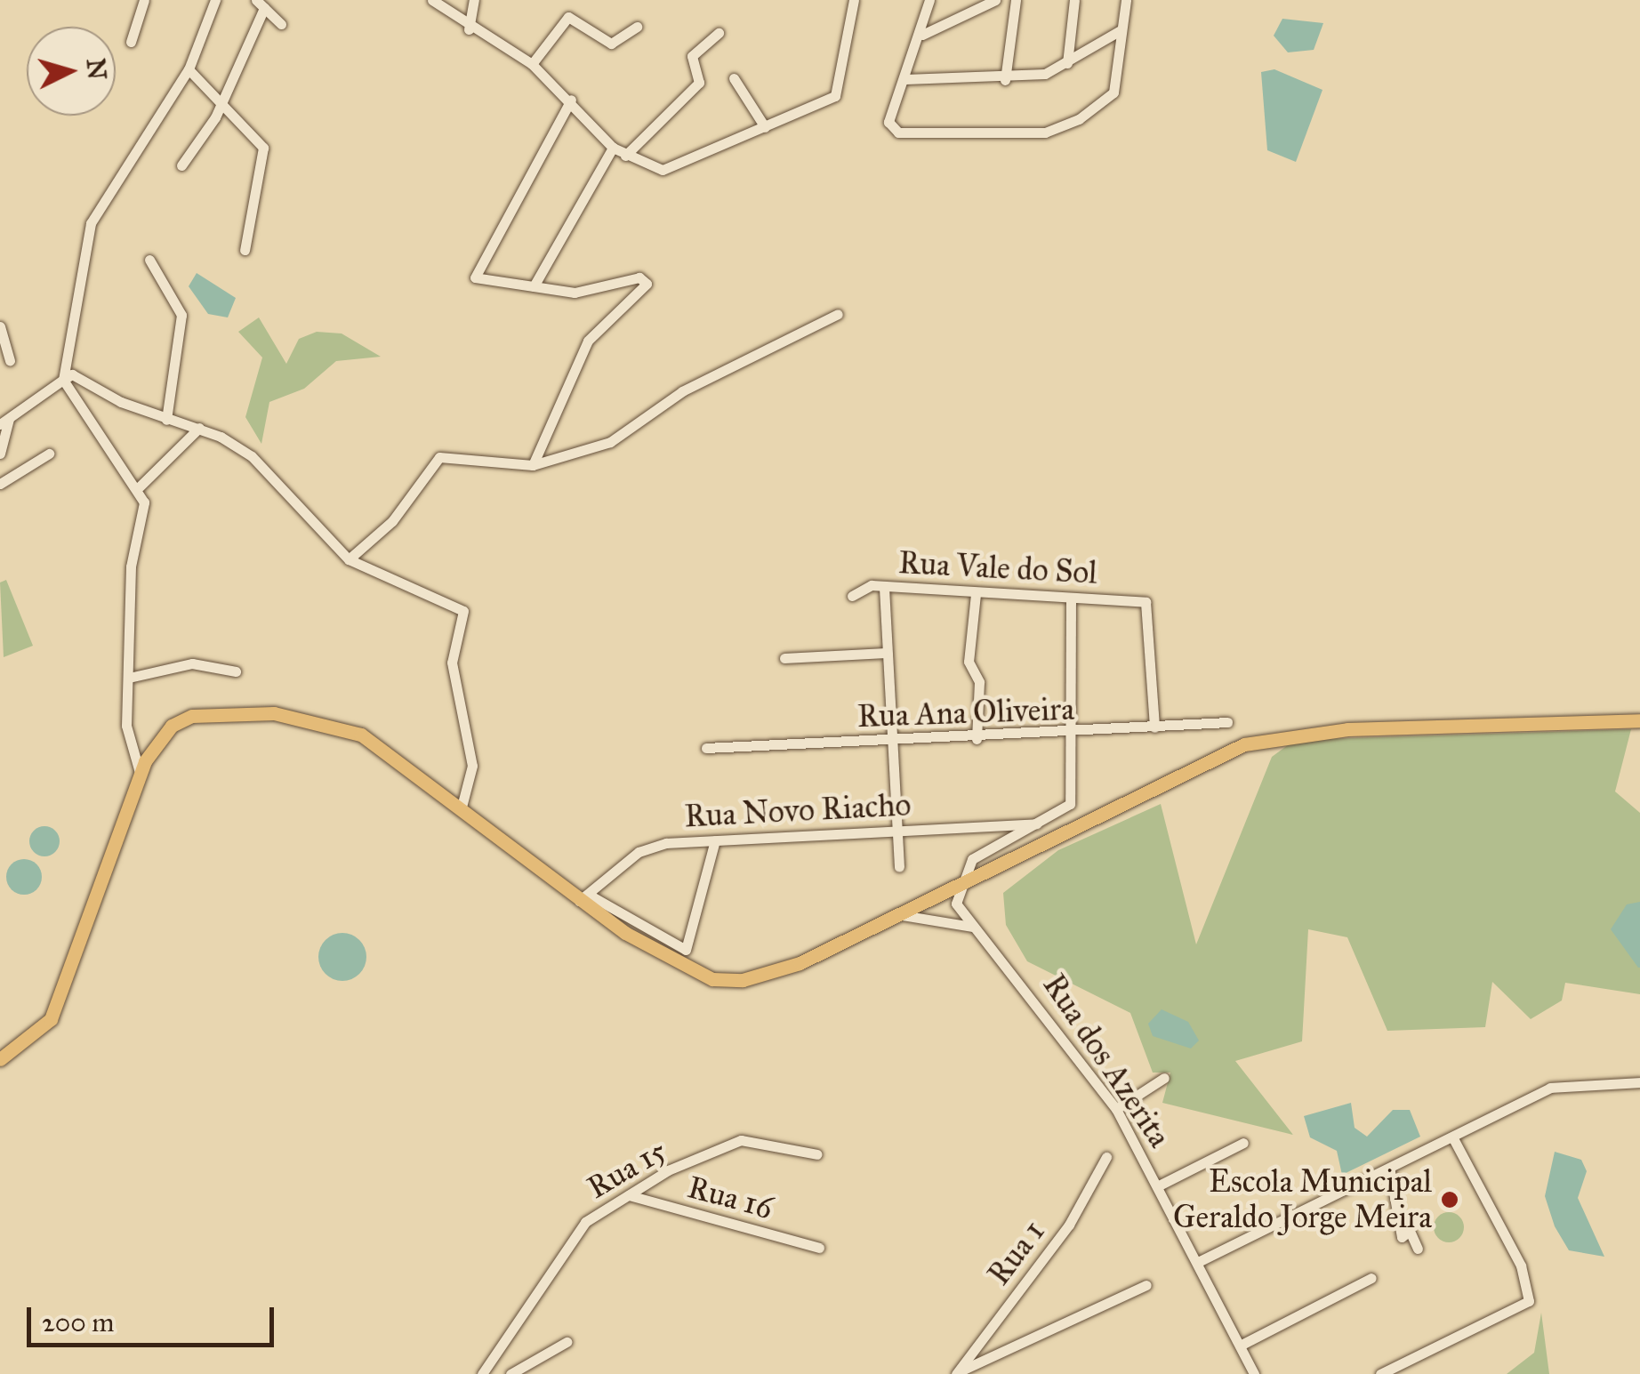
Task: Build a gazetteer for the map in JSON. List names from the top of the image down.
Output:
{
  "streets": {
    "street": [
      "Rua Vale do Sol",
      "Rua Ana Oliveira",
      "Rua Novo Riacho",
      "Rua dos Azerita",
      "Rua 15",
      "Rua 16",
      "Rua 1"
    ]
  },
  "crossings": [
    ["Rua Vale do Sol", "Rua Ana Oliveira"],
    ["Rua 15", "Rua 16"]
  ],
  "places": ["Escola Municipal Geraldo Jorge Meira"],
  "scale_bar": "200 m",
  "north": "right"
}
